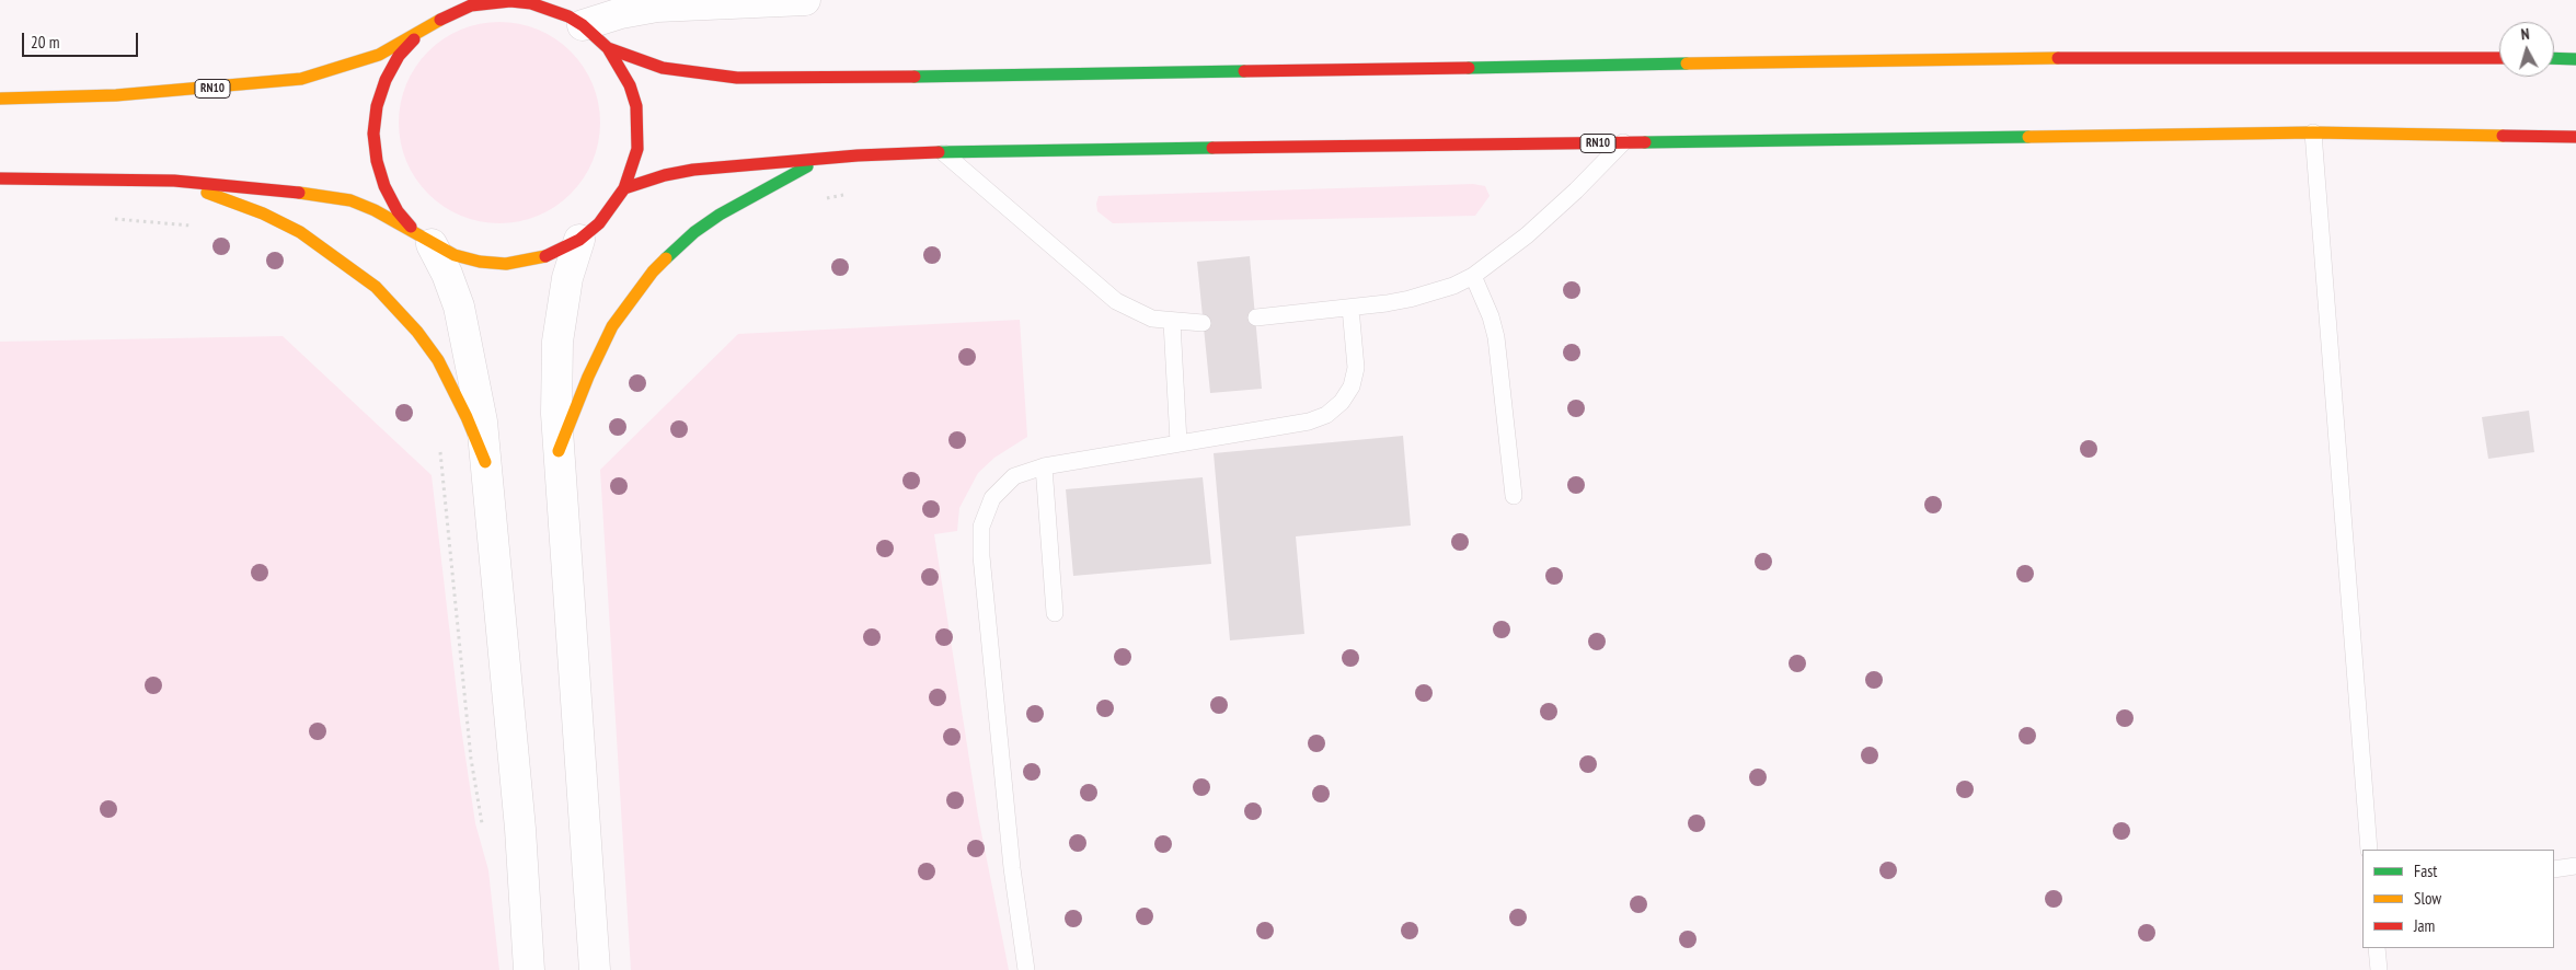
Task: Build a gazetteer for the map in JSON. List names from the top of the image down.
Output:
{
  "streets": {
    "highway": ["RN10"]
  },
  "legend": ["Fast", "Slow", "Jam"],
  "scale_bar": "20 m",
  "north": "top"
}
